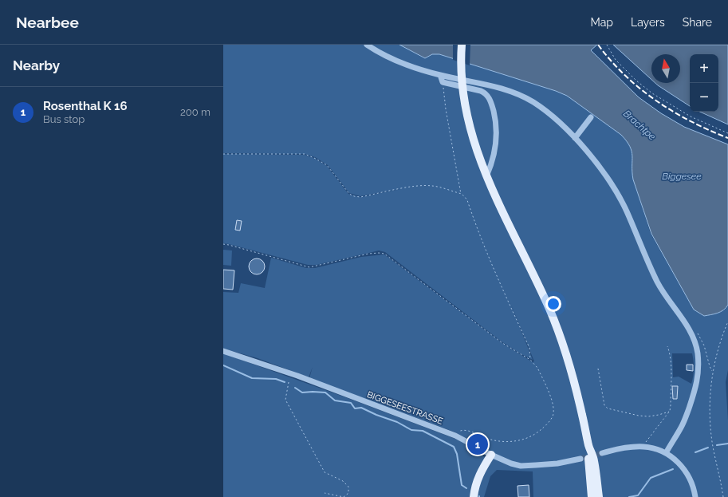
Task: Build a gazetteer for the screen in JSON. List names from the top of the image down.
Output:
{
  "streets": {
    "street": ["BIGGESEESTRASSE"]
  },
  "water": ["Brachtpe", "Biggesee"],
  "north": "top",
  "page": {
    "header": "Nearbee",
    "nav": ["Map", "Layers", "Share"],
    "heading": "Nearby",
    "map_buttons": ["+", "−"],
    "list": [
      {
        "mark": "1",
        "name": "Rosenthal K 16",
        "note": "Bus stop",
        "value": "200 m"
      }
    ],
    "pins": "1"
  }
}
